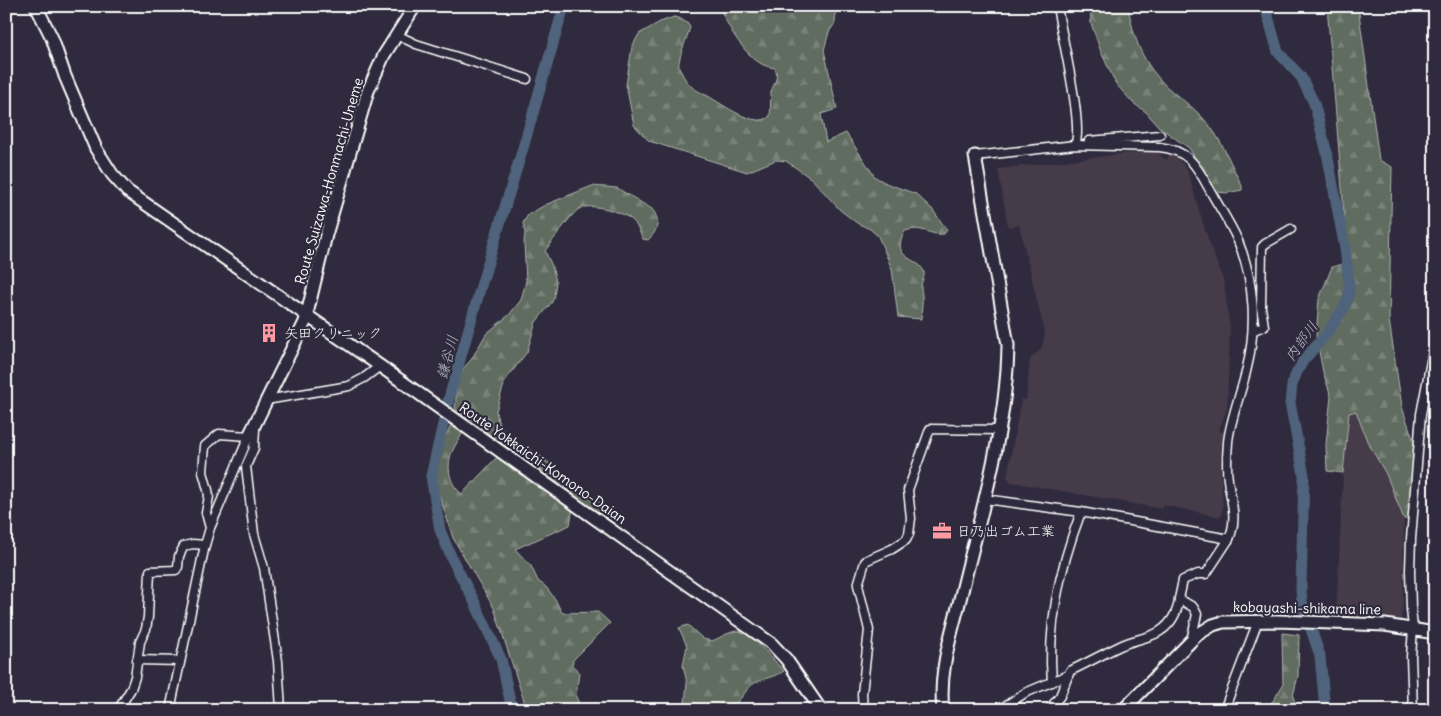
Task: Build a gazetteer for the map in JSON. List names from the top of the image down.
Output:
{
  "streets": {
    "main road": ["Route Suizawa-Honmachi-Uneme", "Route Yokkaichi-Komono-Daian", "kobayashi-shikama line"]
  },
  "crossings": [
    ["Route Suizawa-Honmachi-Uneme", "Route Yokkaichi-Komono-Daian"]
  ],
  "water": ["内部川", "鎌谷川"],
  "places": {
    "building": ["矢田クリニック"],
    "office": ["日乃出ゴム工業"]
  }
}
